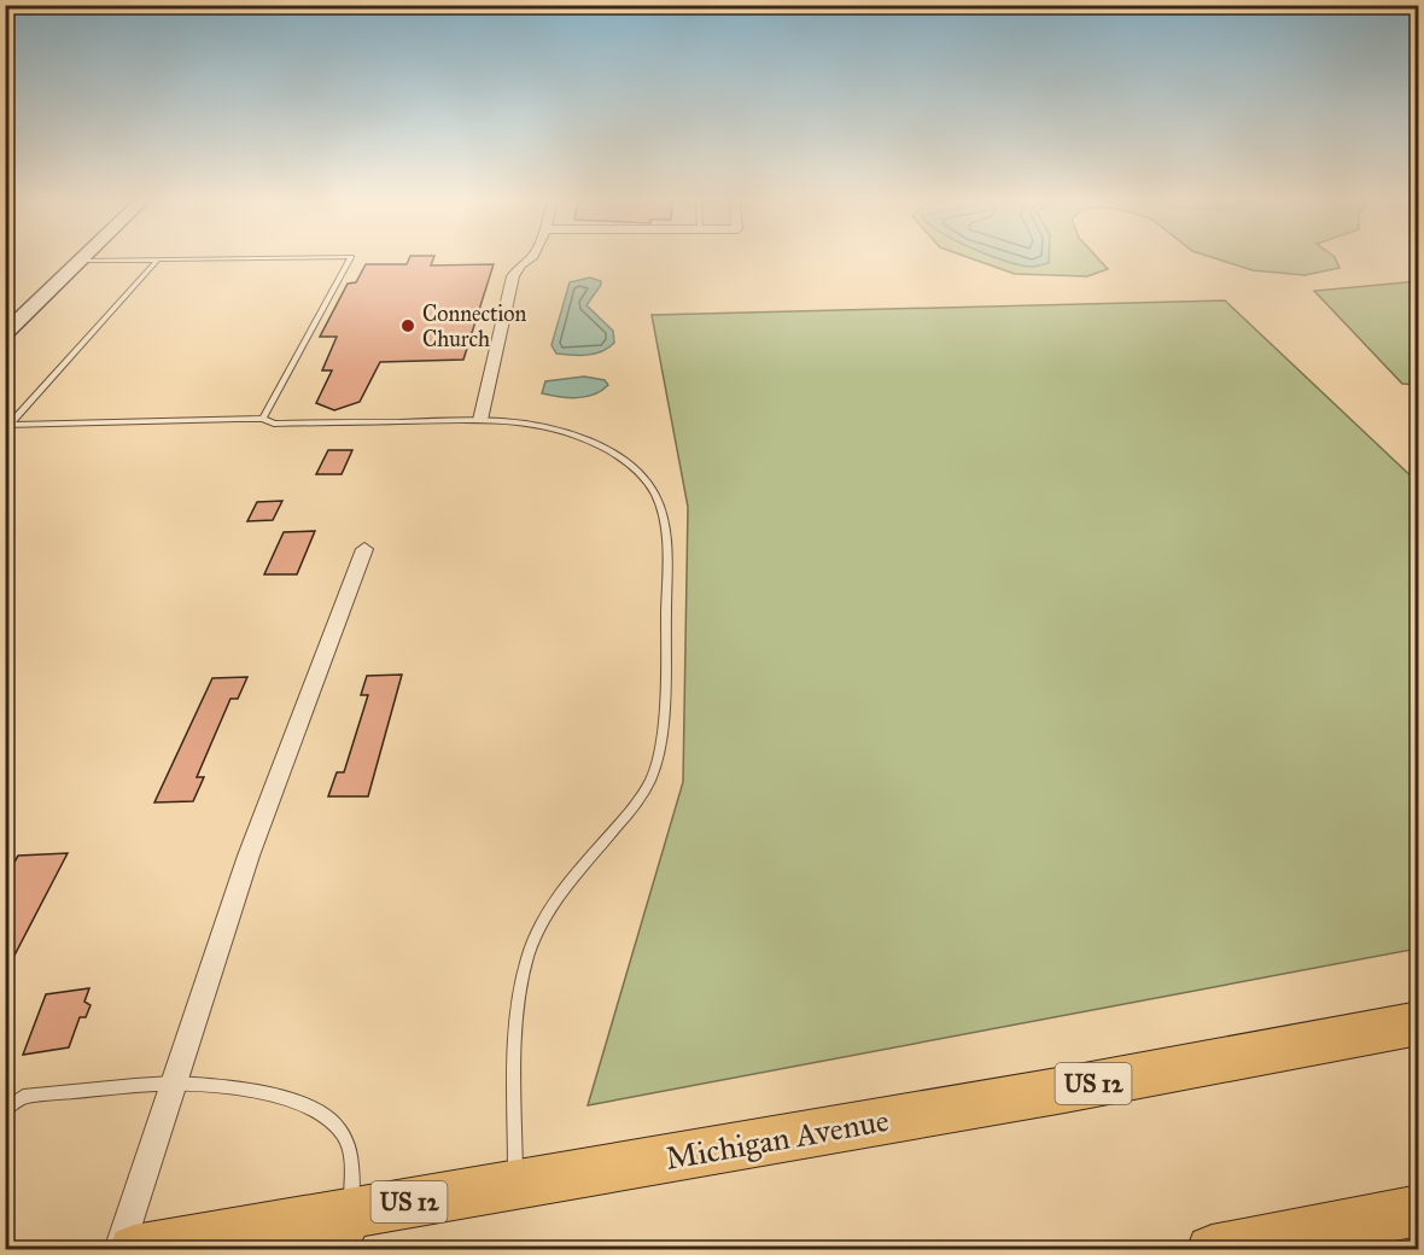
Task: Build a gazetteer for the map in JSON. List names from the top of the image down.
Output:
{
  "streets": {
    "main road": ["US 12", "Michigan Avenue"]
  },
  "places": ["Connection Church"]
}
